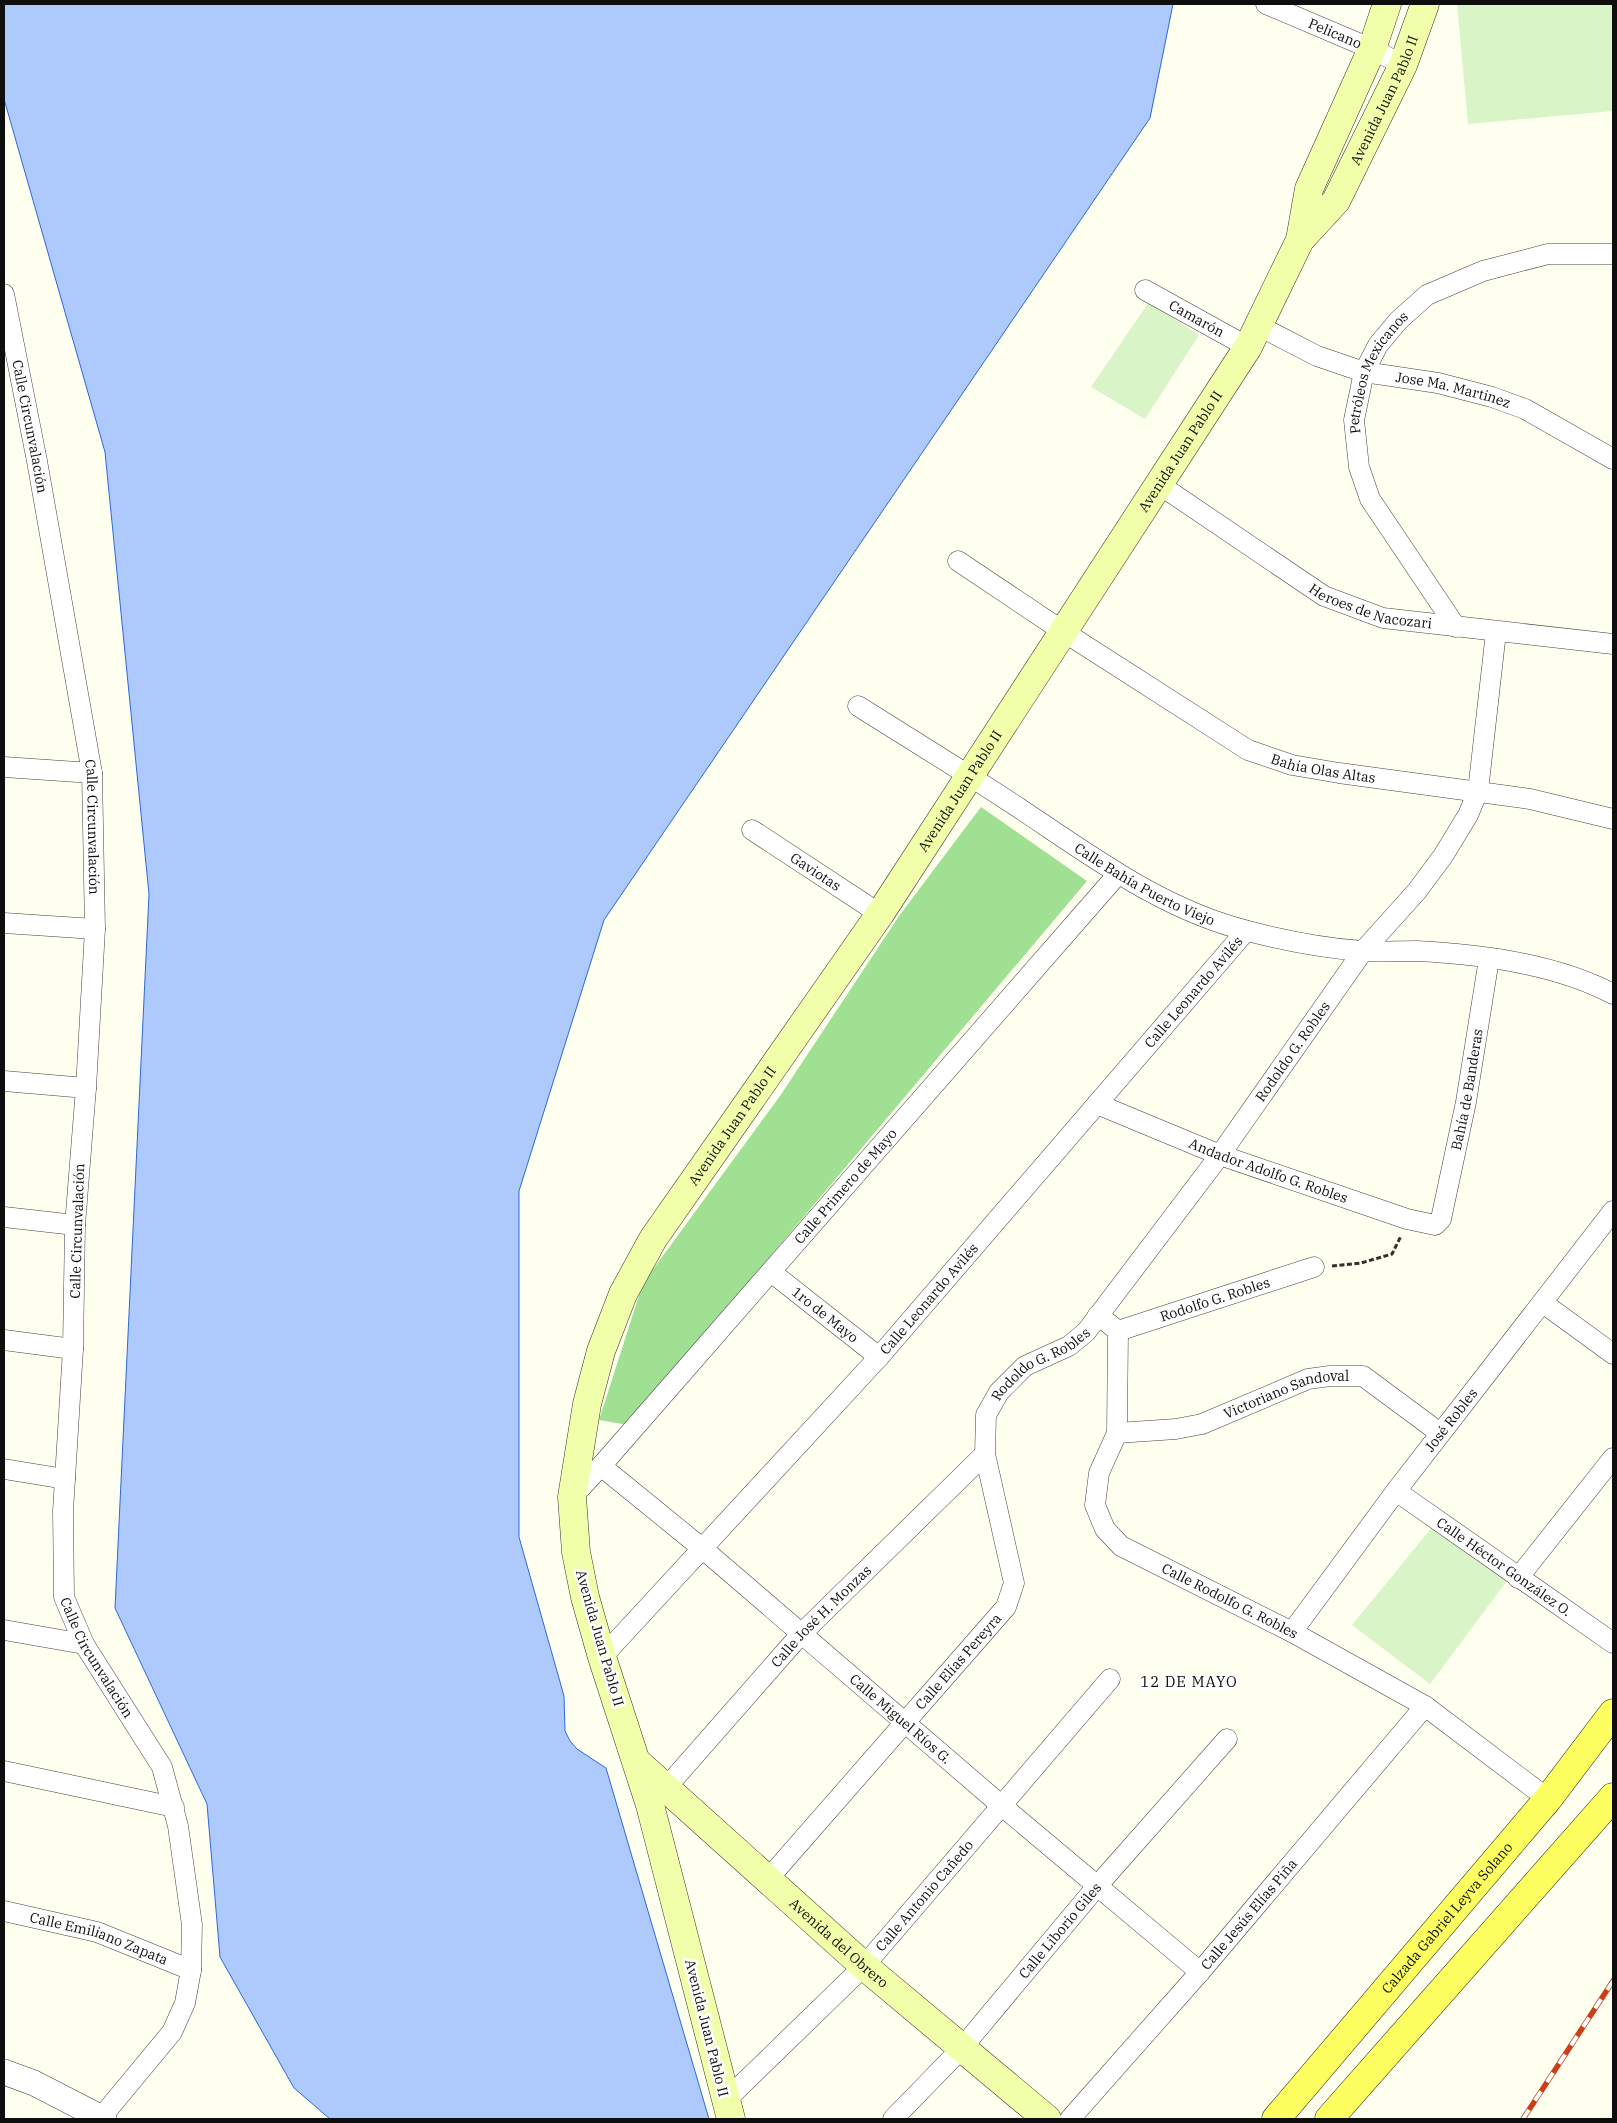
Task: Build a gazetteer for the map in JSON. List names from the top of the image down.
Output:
{
  "streets": {
    "main road": ["Avenida Juan Pablo II", "Calzada Gabriel Leyva Solano", "Avenida del Obrero"],
    "street": [
      "Pelicano",
      "Camarón",
      "Petróleos Mexicanos",
      "Jose Ma. Martinez",
      "Calle Circunvalación",
      "Heroes de Nacozari",
      "Bahía Olas Altas",
      "Gaviotas",
      "Calle Bahía Puerto Viejo",
      "Calle Leonardo Avilés",
      "Rodoldo G. Robles",
      "Bahía de Banderas",
      "Andador Adolfo G. Robles",
      "Calle Primero de Mayo",
      "Rodolfo G. Robles",
      "1ro de Mayo",
      "Victoriano Sandoval",
      "José Robles",
      "Calle Héctor González O.",
      "Calle Rodolfo G. Robles",
      "Calle José H. Monzas",
      "Calle Elías Pereyra",
      "Calle Miguel Ríos G.",
      "Calle Antonio Cañedo",
      "Calle Jesús Elías Piña",
      "Calle Liborio Giles",
      "Calle Emiliano Zapata"
    ]
  },
  "crossings": [
    ["Pelicano", "Avenida Juan Pablo II"],
    ["Avenida Juan Pablo II", "Camarón"],
    ["Avenida Juan Pablo II", "Jose Ma. Martinez"],
    ["Avenida Juan Pablo II", "Heroes de Nacozari"],
    ["Avenida Juan Pablo II", "Bahía Olas Altas"],
    ["Avenida Juan Pablo II", "Gaviotas"],
    ["Avenida Juan Pablo II", "Calle Bahía Puerto Viejo"],
    ["Avenida Juan Pablo II", "Calle Leonardo Avilés"],
    ["Avenida Juan Pablo II", "Calle Primero de Mayo"],
    ["Avenida Juan Pablo II", "Calle José H. Monzas"],
    ["Avenida Juan Pablo II", "Calle Antonio Cañedo"],
    ["Avenida Juan Pablo II", "Avenida del Obrero"],
    ["Camarón", "Jose Ma. Martinez"],
    ["Petróleos Mexicanos", "Jose Ma. Martinez"],
    ["Petróleos Mexicanos", "Heroes de Nacozari"],
    ["Calle Circunvalación", "Calle Emiliano Zapata"],
    ["Heroes de Nacozari", "Rodoldo G. Robles"],
    ["Bahía Olas Altas", "Rodoldo G. Robles"],
    ["Calle Bahía Puerto Viejo", "Calle Leonardo Avilés"],
    ["Calle Bahía Puerto Viejo", "Rodoldo G. Robles"],
    ["Calle Bahía Puerto Viejo", "Bahía de Banderas"],
    ["Calle Bahía Puerto Viejo", "Calle Primero de Mayo"],
    ["Calle Leonardo Avilés", "Andador Adolfo G. Robles"],
    ["Calle Leonardo Avilés", "1ro de Mayo"],
    ["Calle Leonardo Avilés", "Calle Miguel Ríos G."],
    ["Rodoldo G. Robles", "Andador Adolfo G. Robles"],
    ["Rodoldo G. Robles", "Calle José H. Monzas"],
    ["Rodoldo G. Robles", "Calle Elías Pereyra"],
    ["Bahía de Banderas", "Andador Adolfo G. Robles"],
    ["Calle Primero de Mayo", "1ro de Mayo"],
    ["Calle Primero de Mayo", "Calle Miguel Ríos G."],
    ["Rodolfo G. Robles", "Calle Rodolfo G. Robles"],
    ["Victoriano Sandoval", "José Robles"],
    ["Victoriano Sandoval", "Calle Rodolfo G. Robles"],
    ["José Robles", "Calle Héctor González O."],
    ["José Robles", "Calle Rodolfo G. Robles"],
    ["Calle Rodolfo G. Robles", "Calle Jesús Elías Piña"],
    ["Calle Rodolfo G. Robles", "Calzada Gabriel Leyva Solano"],
    ["Calle José H. Monzas", "Calle Elías Pereyra"],
    ["Calle José H. Monzas", "Calle Miguel Ríos G."],
    ["Calle José H. Monzas", "Avenida del Obrero"],
    ["Calle Elías Pereyra", "Calle Miguel Ríos G."],
    ["Calle Elías Pereyra", "Avenida del Obrero"],
    ["Calle Miguel Ríos G.", "Calle Antonio Cañedo"],
    ["Calle Miguel Ríos G.", "Calle Jesús Elías Piña"],
    ["Calle Miguel Ríos G.", "Calle Liborio Giles"],
    ["Calle Antonio Cañedo", "Avenida del Obrero"],
    ["Calle Liborio Giles", "Avenida del Obrero"]
  ],
  "districts": ["12 DE MAYO"]
}
